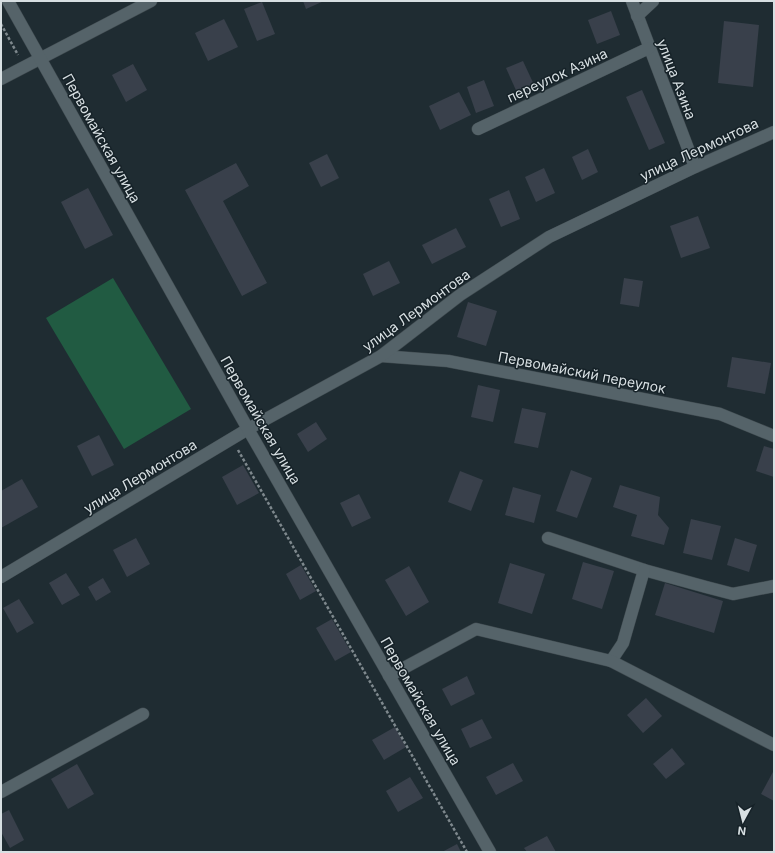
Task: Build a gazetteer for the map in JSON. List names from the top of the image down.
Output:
{
  "streets": {
    "street": [
      "переулок Азина",
      "улица Азина",
      "Первомайская улица",
      "улица Лермонтова",
      "Первомайский переулок"
    ]
  },
  "crossings": [
    ["переулок Азина", "улица Азина"],
    ["улица Азина", "улица Лермонтова"],
    ["Первомайская улица", "улица Лермонтова"],
    ["улица Лермонтова", "Первомайский переулок"]
  ],
  "north": "bottom"
}
